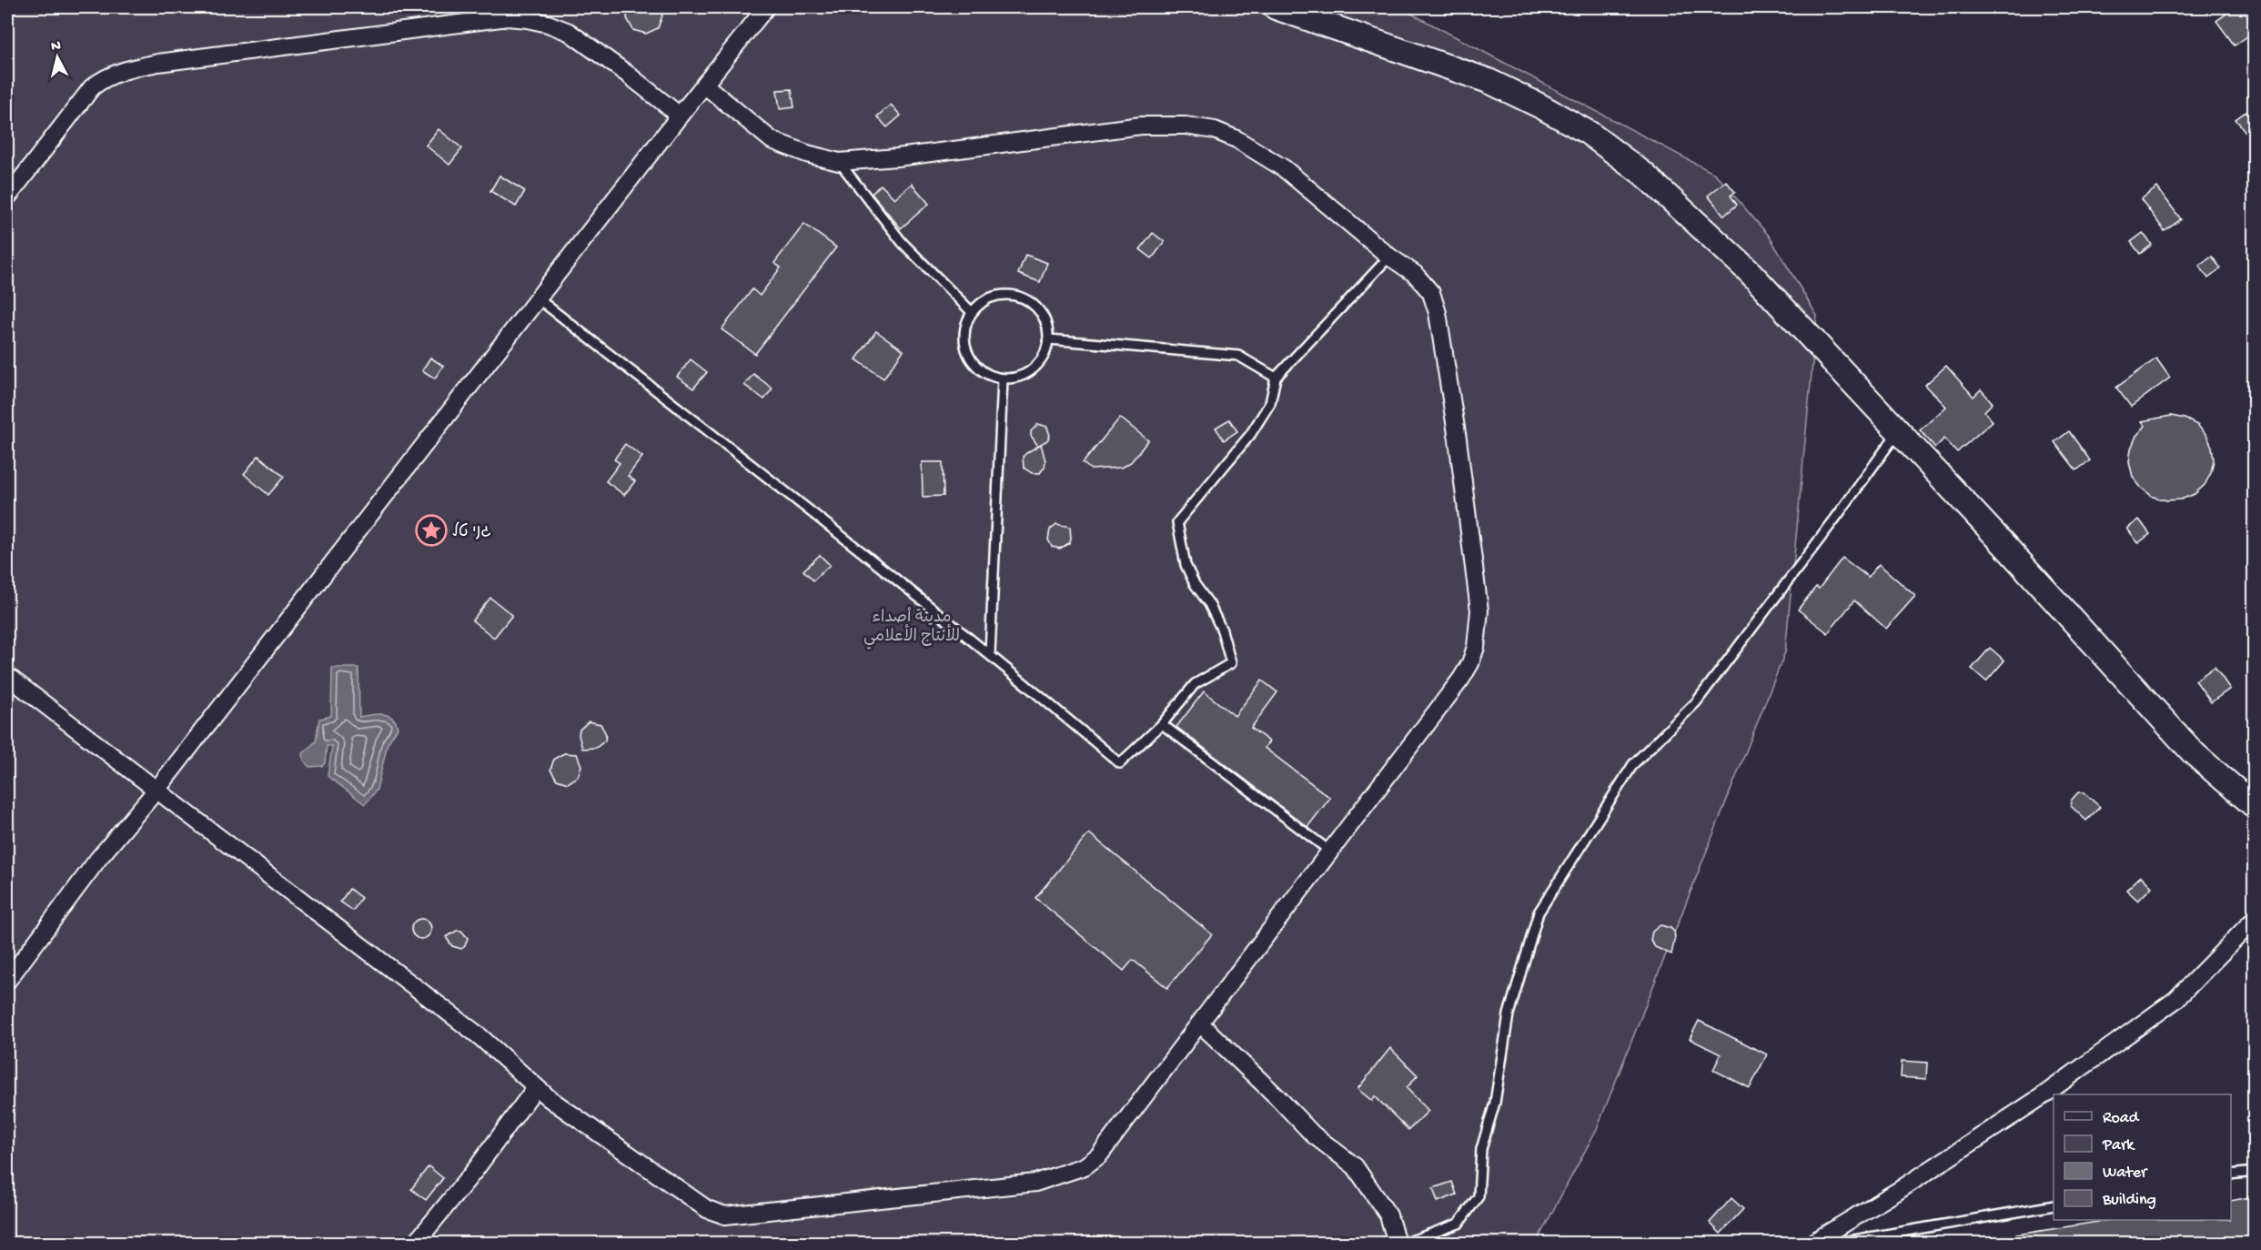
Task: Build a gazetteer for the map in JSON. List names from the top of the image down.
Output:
{
  "parks": ["مدينة أصداء للأنتاج الأعلامي"],
  "places": {
    "place": ["גני טל"]
  },
  "legend": [
    "Road",
    "Park",
    "Water",
    "Building"
  ],
  "north": "top"
}
